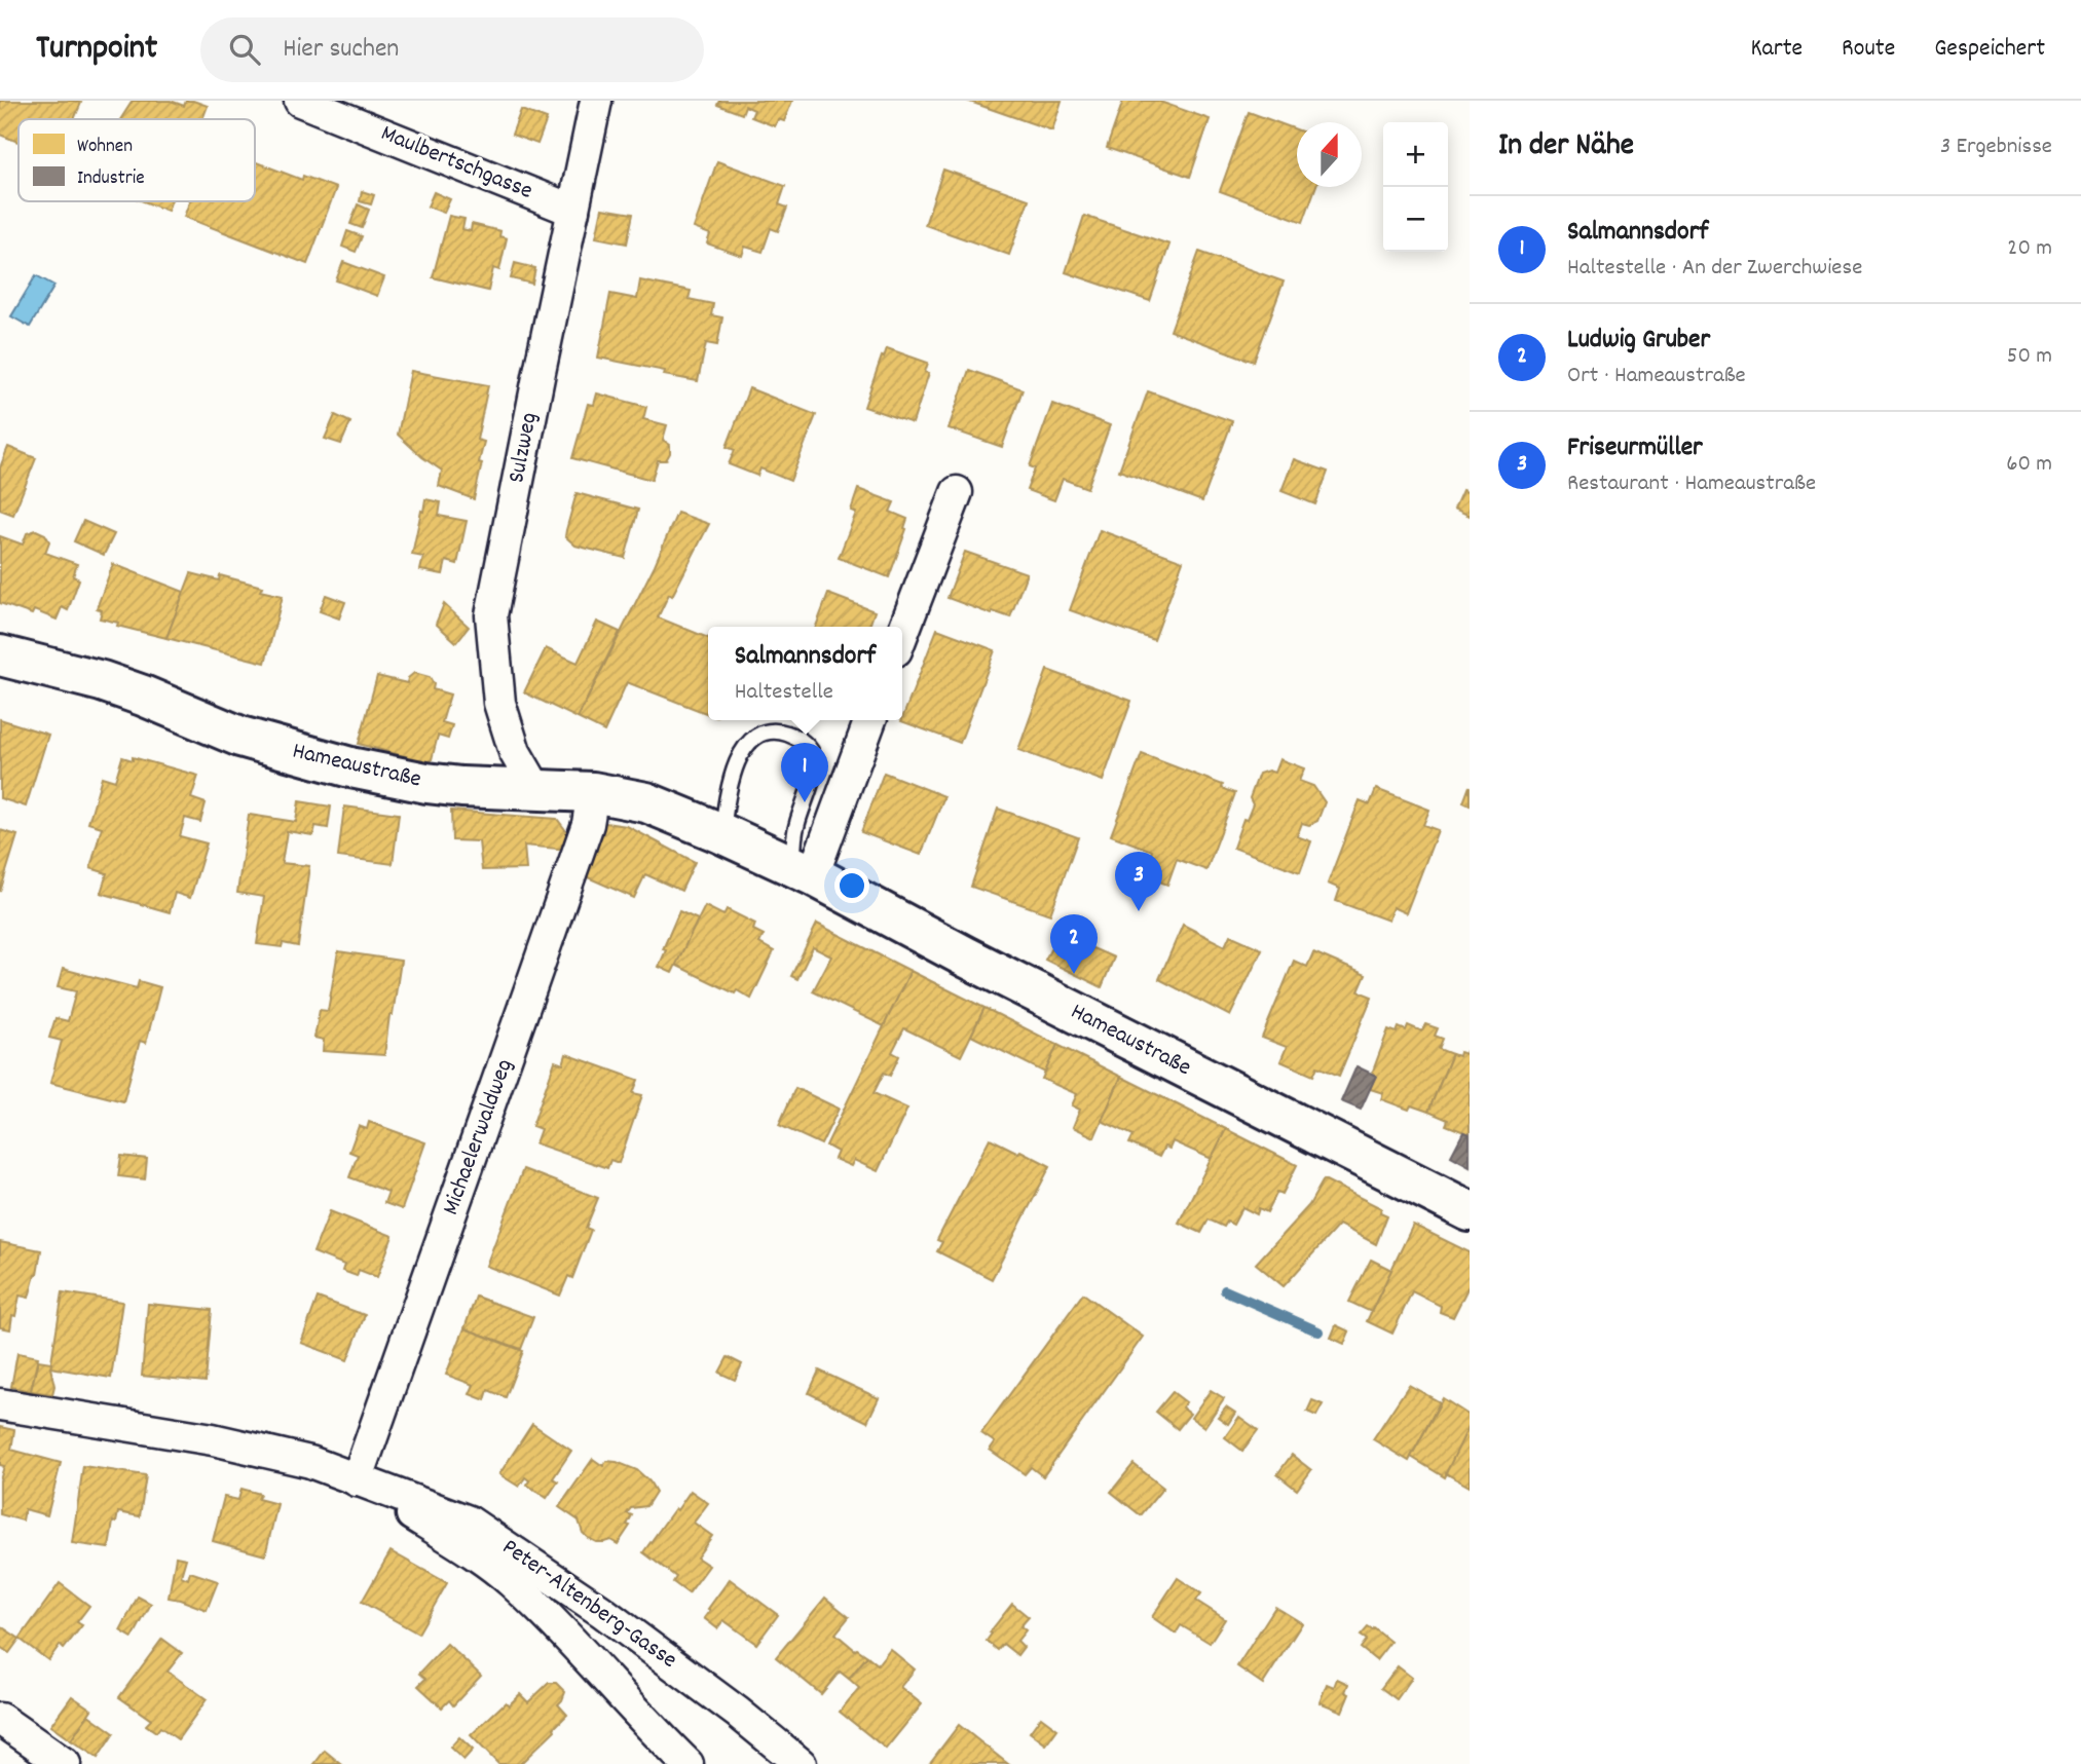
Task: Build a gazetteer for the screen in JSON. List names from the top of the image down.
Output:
{
  "streets": {
    "main road": ["Hameaustraße"],
    "street": [
      "Maulbertschgasse",
      "Sulzweg",
      "Michaelerwaldweg",
      "Peter-Altenberg-Gasse"
    ]
  },
  "crossings": [
    ["Maulbertschgasse", "Sulzweg"],
    ["Sulzweg", "Hameaustraße"],
    ["Hameaustraße", "Michaelerwaldweg"],
    ["Michaelerwaldweg", "Peter-Altenberg-Gasse"]
  ],
  "legend": ["Wohnen", "Industrie"],
  "north": "top",
  "page": {
    "header": "Turnpoint",
    "search": "Hier suchen",
    "nav": ["Karte", "Route", "Gespeichert"],
    "heading": ["In der Nähe", "3 Ergebnisse"],
    "map_buttons": ["+", "−"],
    "list": [
      {
        "mark": "1",
        "name": "Salmannsdorf",
        "note": "Haltestelle · An der Zwerchwiese",
        "value": "20 m"
      },
      {
        "mark": "2",
        "name": "Ludwig Gruber",
        "note": "Ort · Hameaustraße",
        "value": "50 m"
      },
      {
        "mark": "3",
        "name": "Friseurmüller",
        "note": "Restaurant · Hameaustraße",
        "value": "60 m"
      }
    ],
    "popup": ["Salmannsdorf", "Haltestelle"],
    "pins": ["1", "3", "2"]
  }
}
